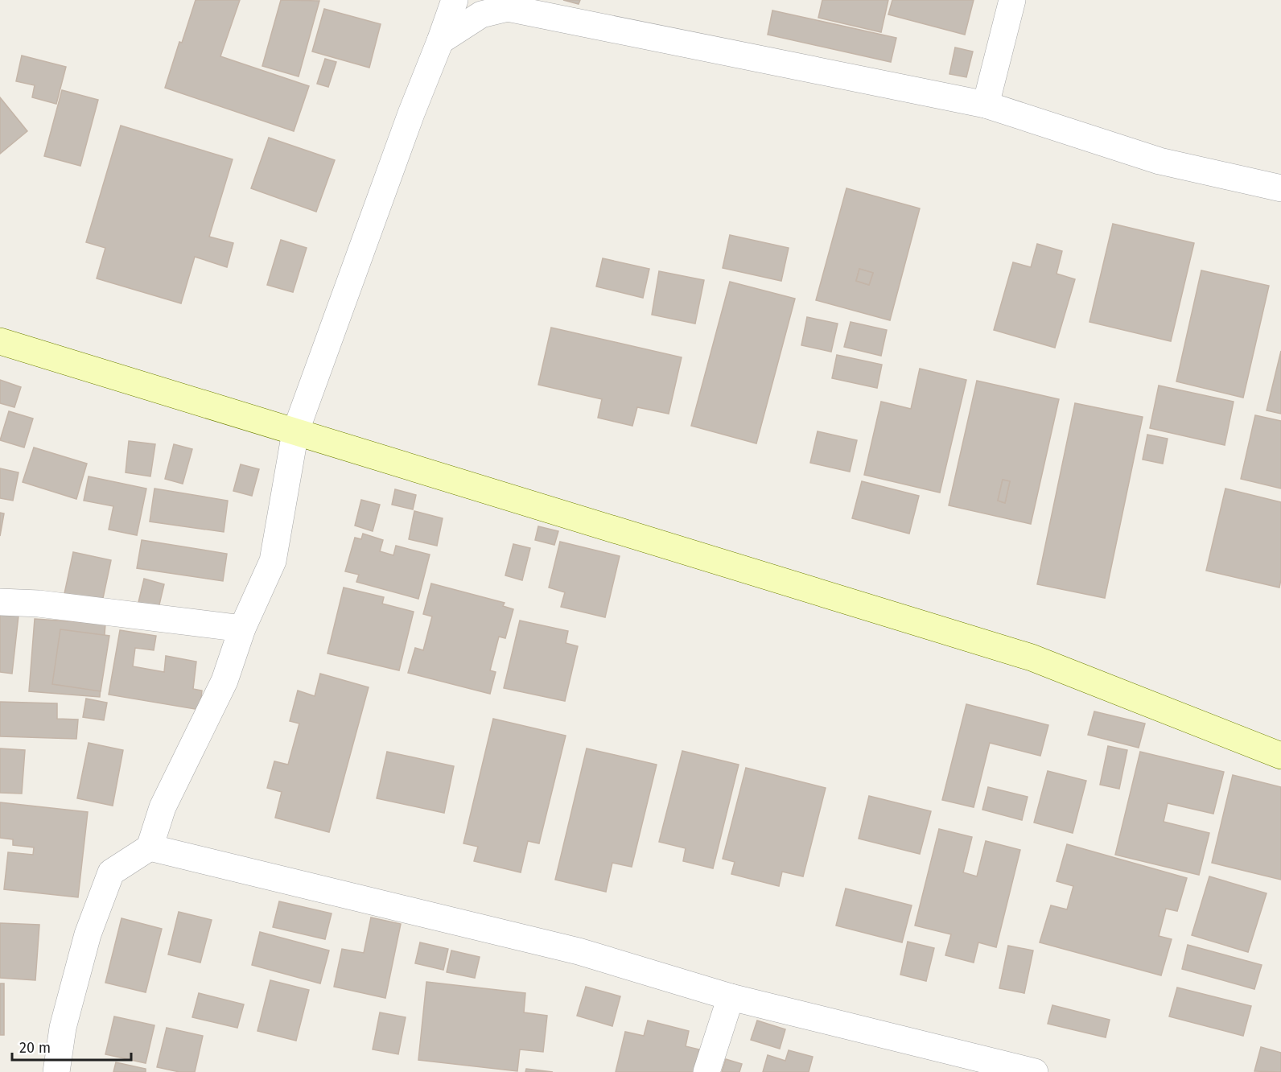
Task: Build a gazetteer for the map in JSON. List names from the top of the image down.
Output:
{
  "scale_bar": "20 m"
}
